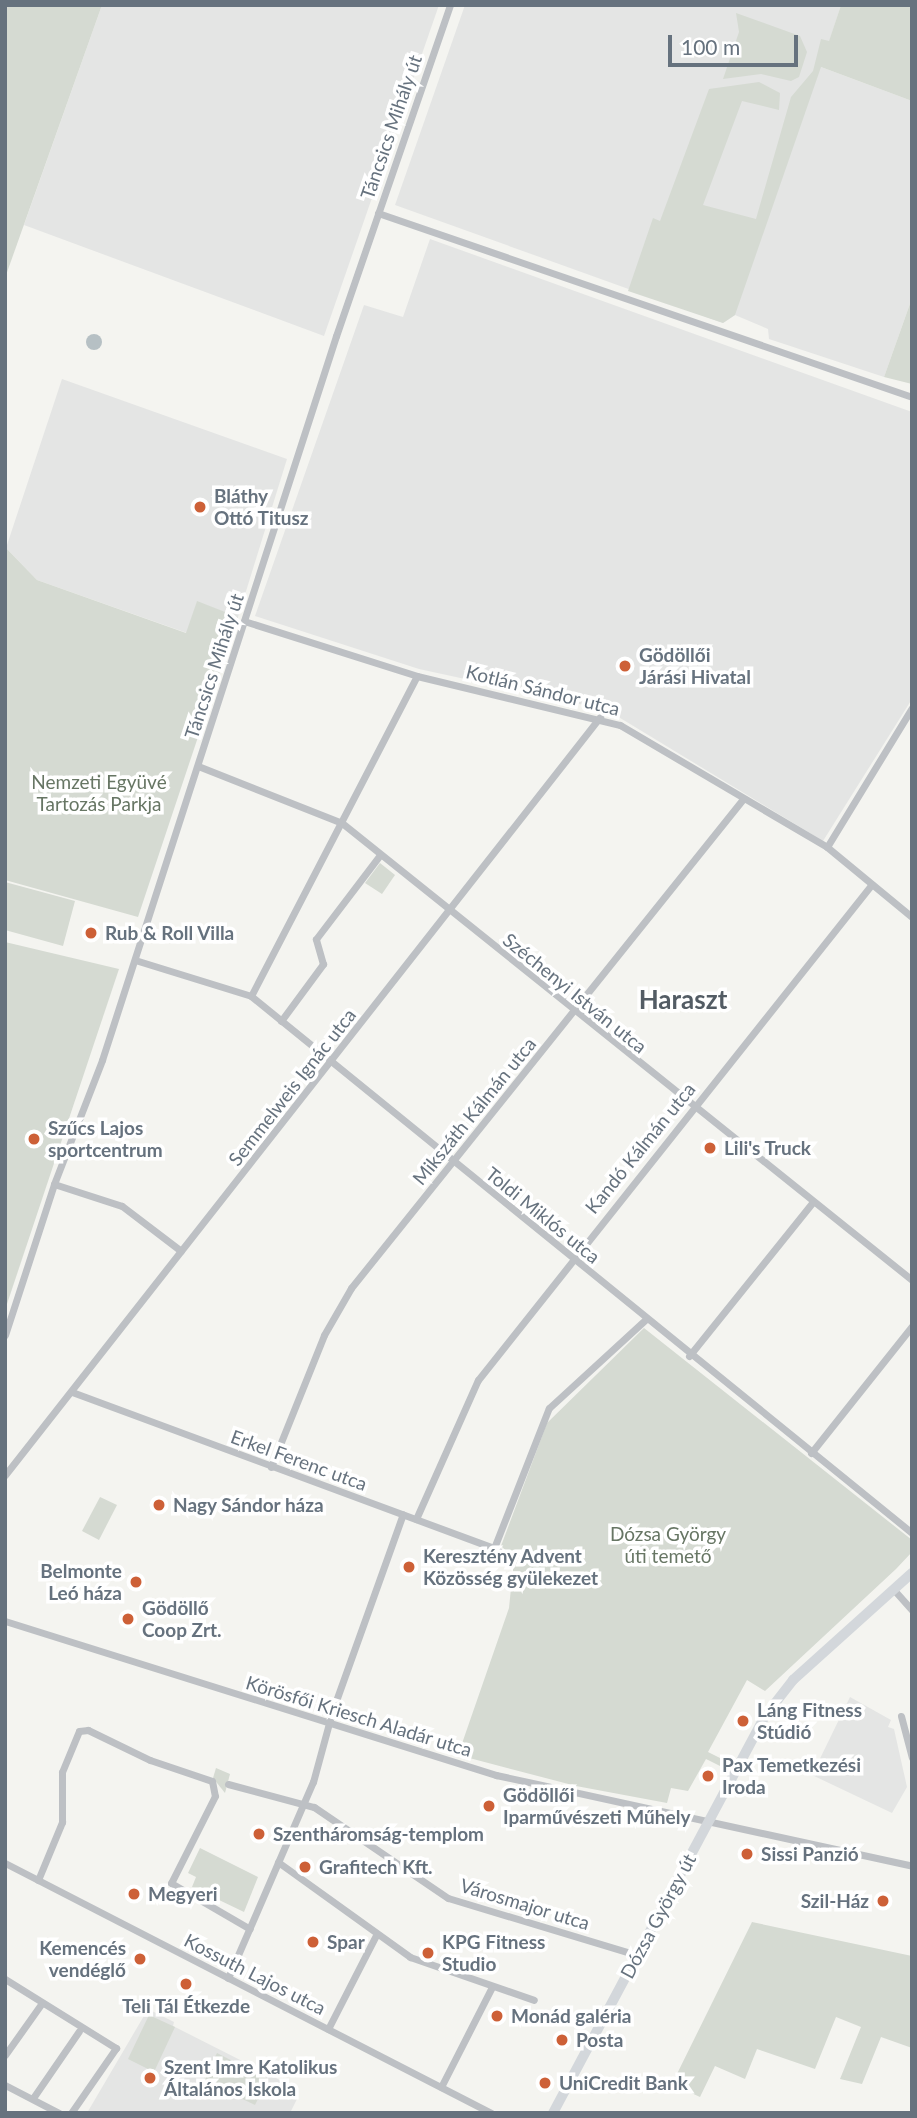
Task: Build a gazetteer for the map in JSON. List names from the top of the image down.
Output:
{
  "streets": {
    "main road": ["Dózsa György út"],
    "street": [
      "Táncsics Mihály út",
      "Kotlán Sándor utca",
      "Széchenyi István utca",
      "Semmelweis Ignác utca",
      "Mikszáth Kálmán utca",
      "Kandó Kálmán utca",
      "Toldi Miklós utca",
      "Erkel Ferenc utca",
      "Körösfői Kriesch Aladár utca",
      "Városmajor utca",
      "Kossuth Lajos utca"
    ]
  },
  "crossings": [
    ["Táncsics Mihály út", "Kotlán Sándor utca"],
    ["Táncsics Mihály út", "Széchenyi István utca"],
    ["Táncsics Mihály út", "Toldi Miklós utca"],
    ["Kotlán Sándor utca", "Semmelweis Ignác utca"],
    ["Kotlán Sándor utca", "Mikszáth Kálmán utca"],
    ["Kotlán Sándor utca", "Kandó Kálmán utca"],
    ["Széchenyi István utca", "Semmelweis Ignác utca"],
    ["Széchenyi István utca", "Mikszáth Kálmán utca"],
    ["Széchenyi István utca", "Kandó Kálmán utca"],
    ["Semmelweis Ignác utca", "Toldi Miklós utca"],
    ["Semmelweis Ignác utca", "Erkel Ferenc utca"],
    ["Mikszáth Kálmán utca", "Toldi Miklós utca"],
    ["Mikszáth Kálmán utca", "Erkel Ferenc utca"],
    ["Kandó Kálmán utca", "Toldi Miklós utca"],
    ["Kandó Kálmán utca", "Erkel Ferenc utca"],
    ["Körösfői Kriesch Aladár utca", "Dózsa György út"],
    ["Városmajor utca", "Dózsa György út"]
  ],
  "districts": ["Haraszt"],
  "parks": ["Nemzeti Együvé Tartozás Parkja", "Dózsa György úti temető"],
  "places": [
    "Bláthy Ottó Titusz",
    "Gödöllői Járási Hivatal",
    "Rub & Roll Villa",
    "Szűcs Lajos sportcentrum",
    "Lili's Truck",
    "Nagy Sándor háza",
    "Keresztény Advent Közösség gyülekezet",
    "Belmonte Leó háza",
    "Gödöllő Coop Zrt.",
    "Láng Fitness Stúdió",
    "Pax Temetkezési Iroda",
    "Gödöllői Iparművészeti Műhely",
    "Szentháromság-templom",
    "Sissi Panzió",
    "Grafitech Kft.",
    "Megyeri",
    "Szil-Ház",
    "Spar",
    "KPG Fitness Studio",
    "Kemencés vendéglő",
    "Teli Tál Étkezde",
    "Monád galéria",
    "Posta",
    "Szent Imre Katolikus Általános Iskola",
    "UniCredit Bank"
  ],
  "scale_bar": "100 m"
}
